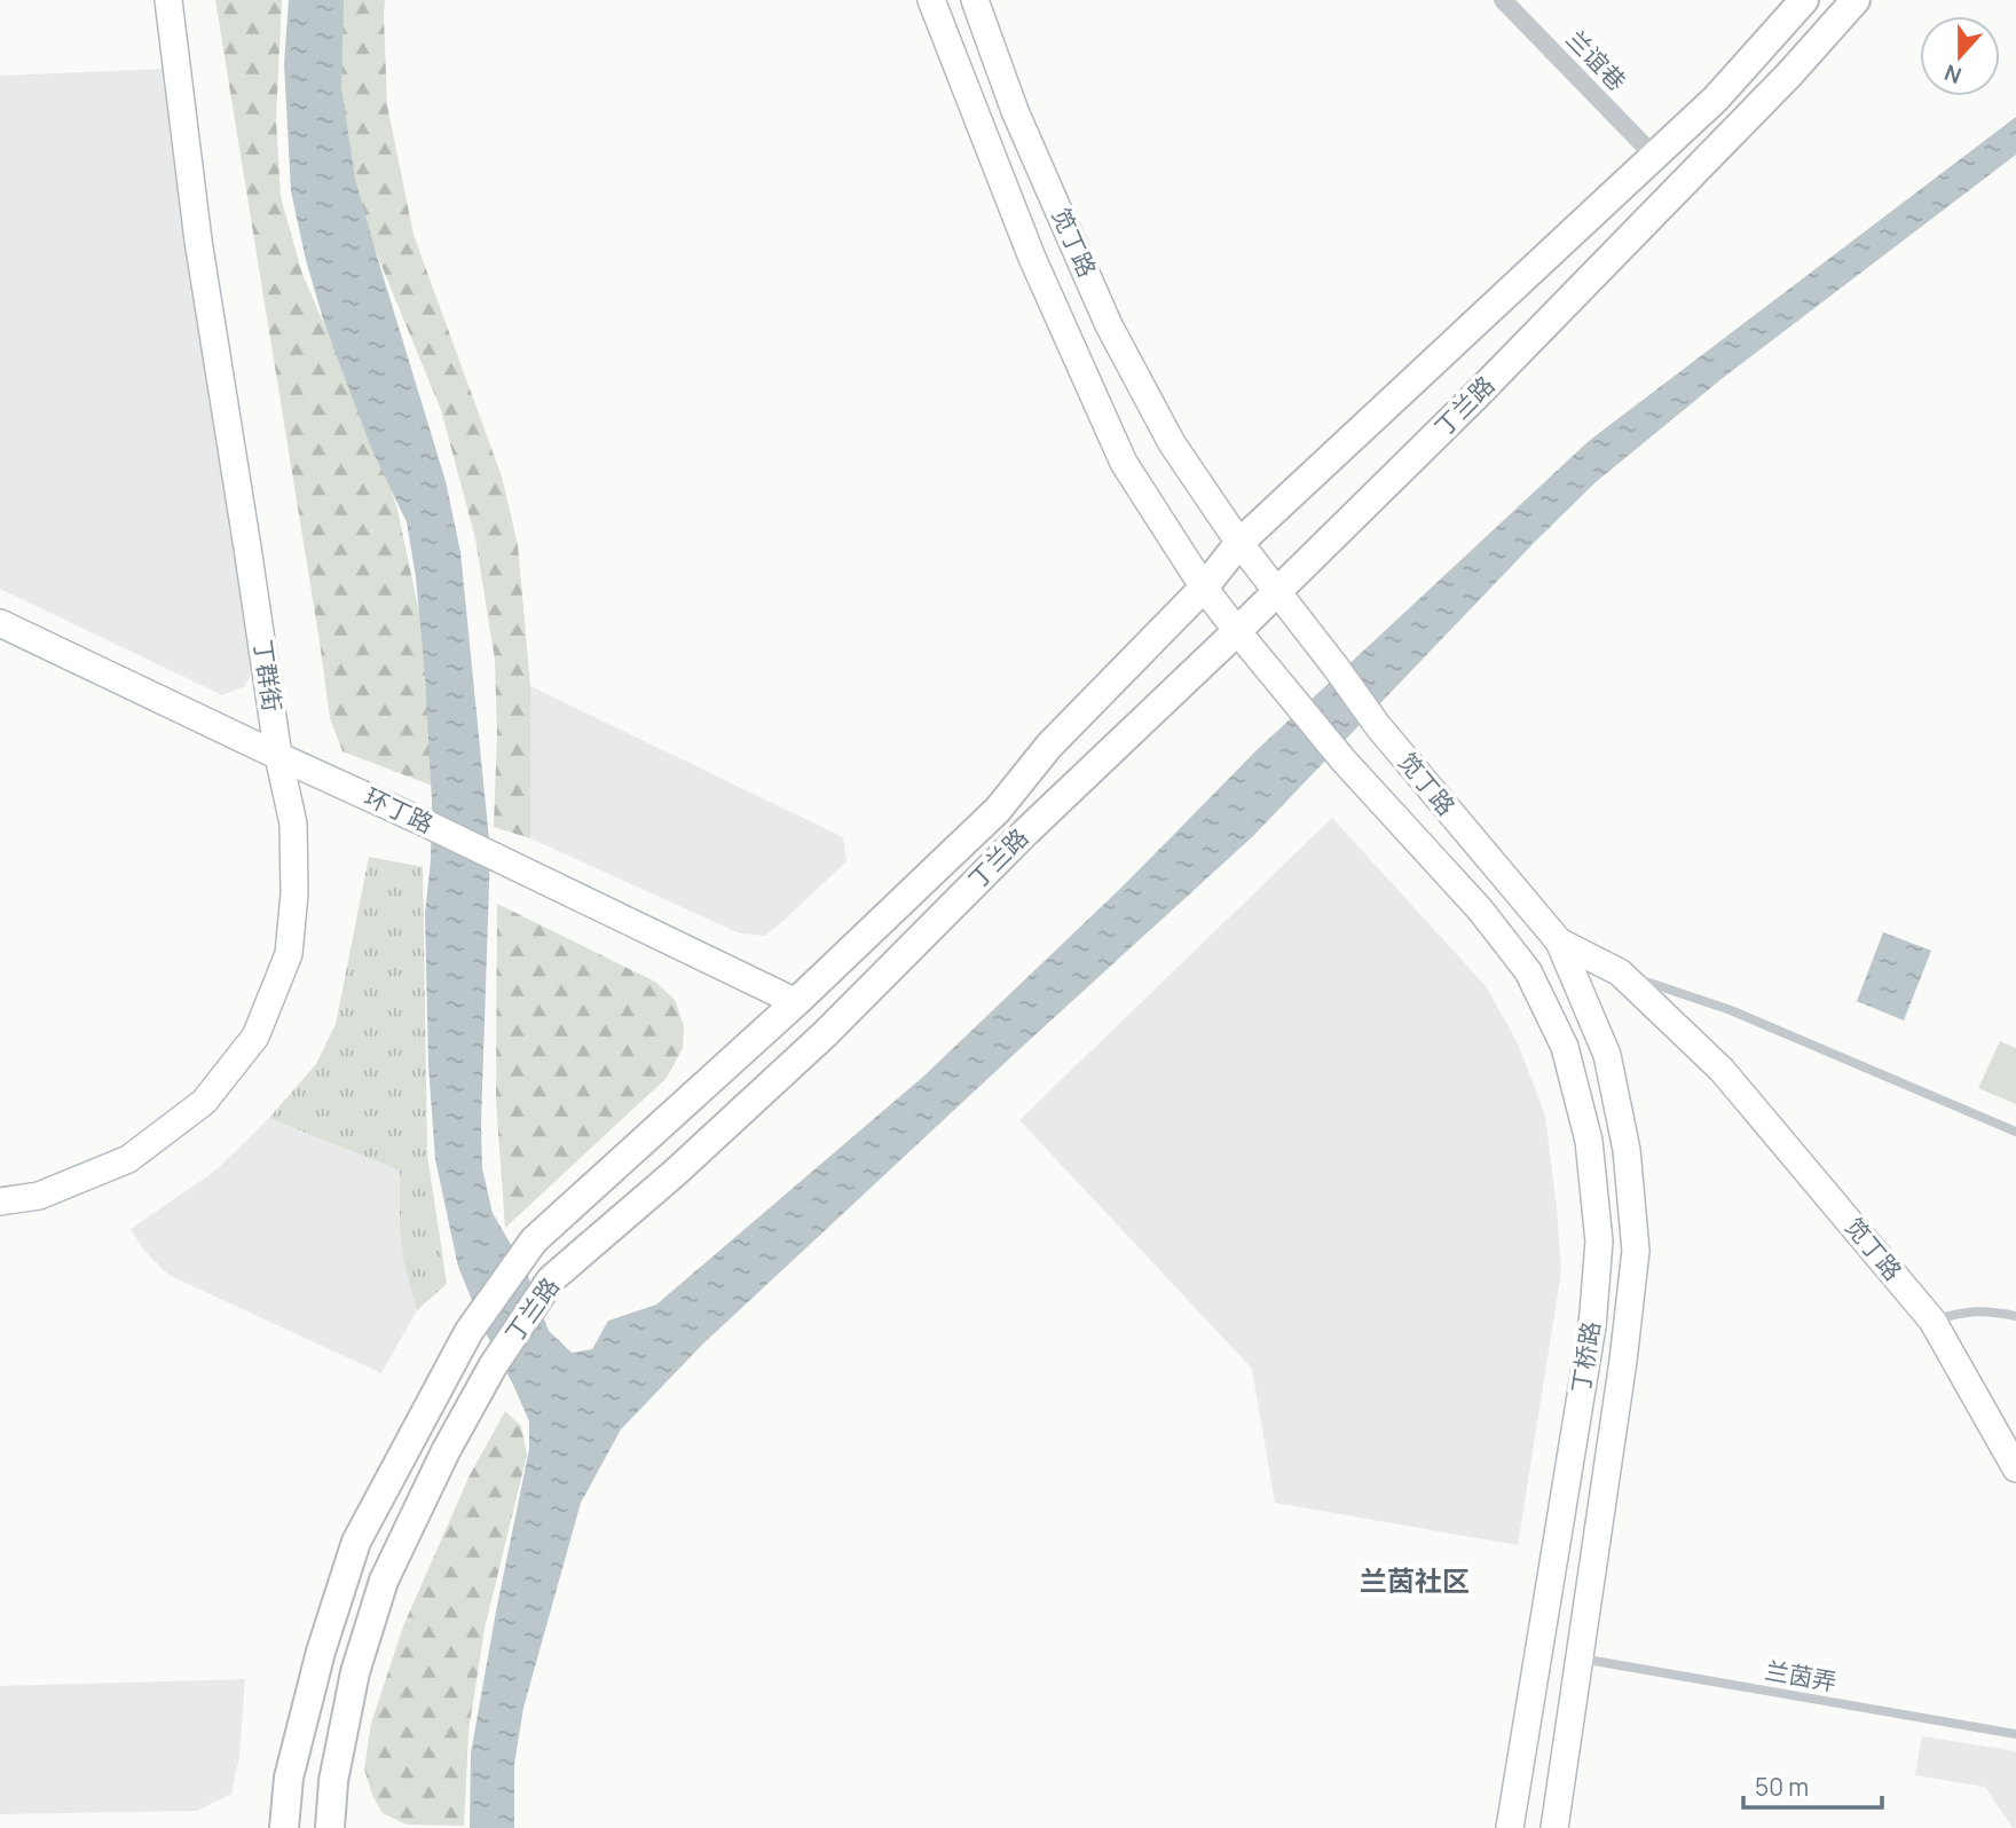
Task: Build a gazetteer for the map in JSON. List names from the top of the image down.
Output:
{
  "streets": {
    "main road": [
      "笕丁路",
      "丁兰路",
      "丁群街",
      "环丁路",
      "丁桥路"
    ],
    "street": ["兰谊巷"],
    "lane": ["兰茵弄"]
  },
  "crossings": [
    ["兰谊巷", "丁兰路"],
    ["笕丁路", "丁兰路"],
    ["笕丁路", "丁桥路"],
    ["丁兰路", "环丁路"],
    ["丁群街", "环丁路"],
    ["丁桥路", "兰茵弄"]
  ],
  "districts": ["兰茵社区"],
  "scale_bar": "50 m",
  "north": "bottom"
}
